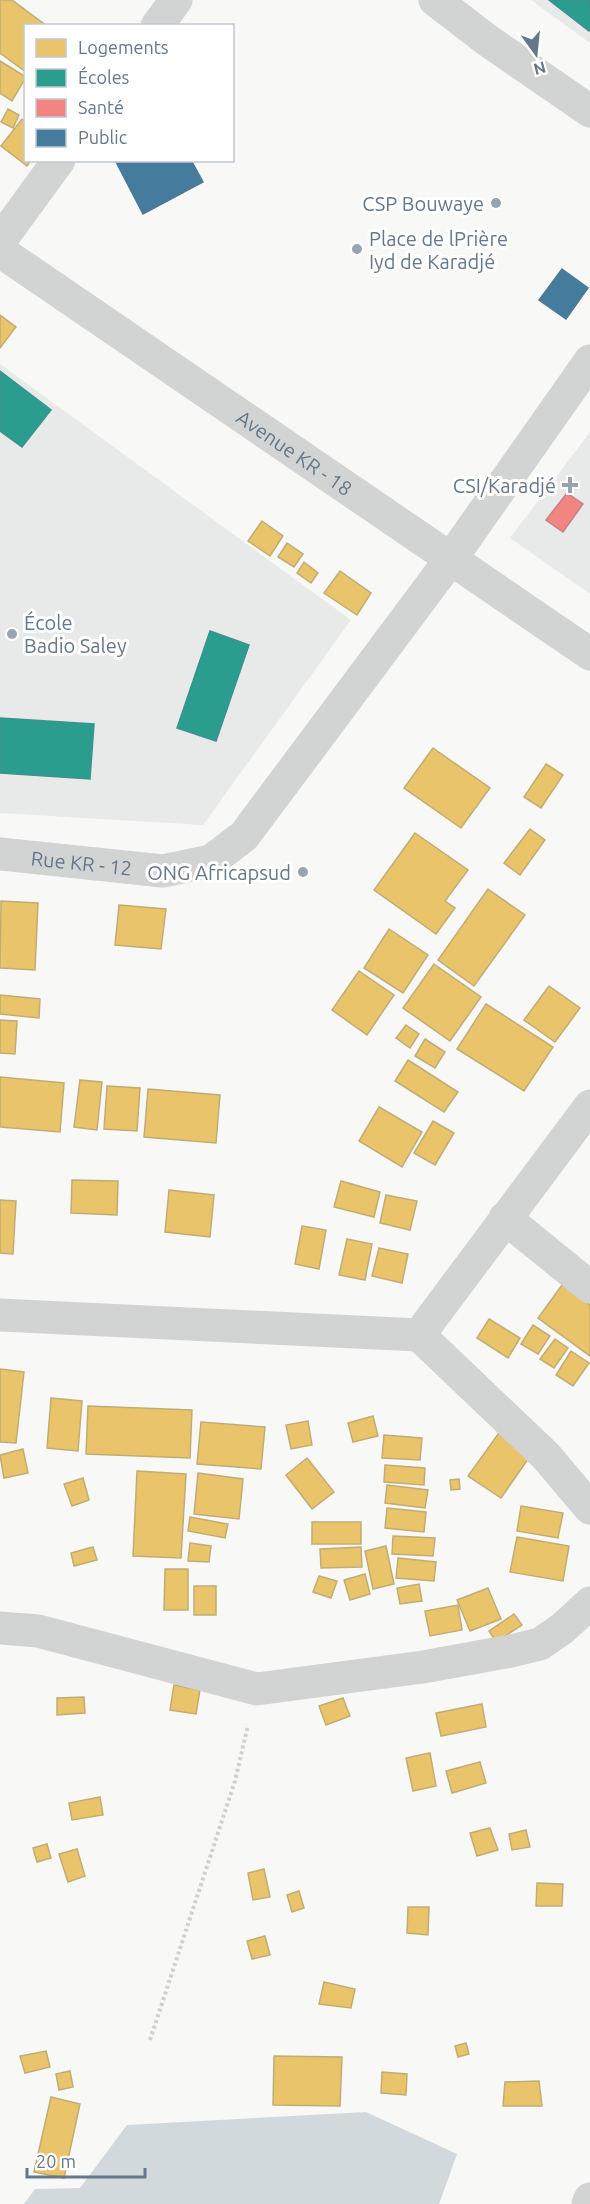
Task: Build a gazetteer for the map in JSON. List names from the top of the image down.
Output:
{
  "streets": {
    "street": ["Avenue KR - 18", "Rue KR - 12"]
  },
  "crossings": [
    ["Avenue KR - 18", "Rue KR - 12"]
  ],
  "places": {
    "other": [
      "CSP Bouwaye",
      "Place de lPrière Iyd de Karadjé",
      "École Badio Saley",
      "ONG Africapsud"
    ],
    "health": ["CSI/Karadjé"]
  },
  "legend": [
    "Logements",
    "Écoles",
    "Santé",
    "Public"
  ],
  "scale_bar": "20 m",
  "north": "bottom"
}
